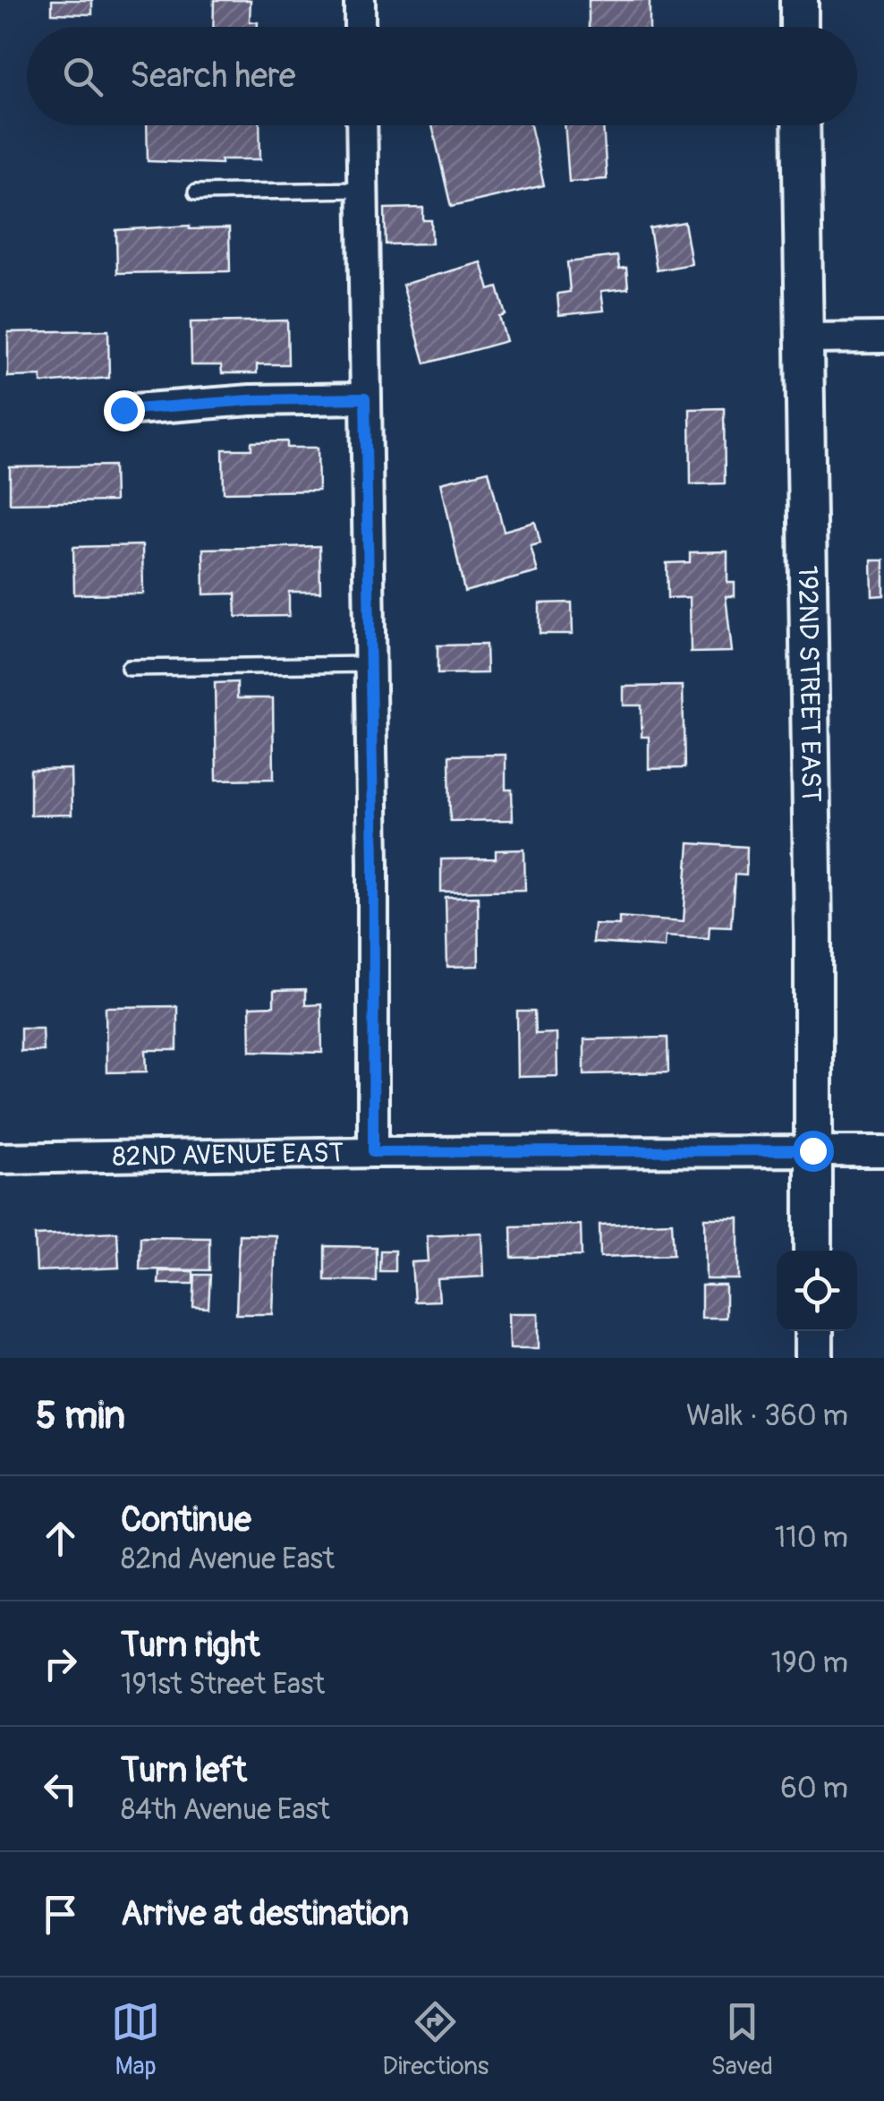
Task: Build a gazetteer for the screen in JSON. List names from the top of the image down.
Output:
{
  "streets": {
    "street": ["192ND STREET EAST", "82ND AVENUE EAST"]
  },
  "crossings": [
    ["192ND STREET EAST", "82ND AVENUE EAST"]
  ],
  "page": {
    "search": "Search here",
    "heading": ["5 min", "Walk · 360 m"],
    "list": [
      ["Continue", "82nd Avenue East", "110 m"],
      ["Turn right", "191st Street East", "190 m"],
      ["Turn left", "84th Avenue East", "60 m"],
      "Arrive at destination"
    ],
    "nav": ["Map", "Directions", "Saved"]
  }
}
